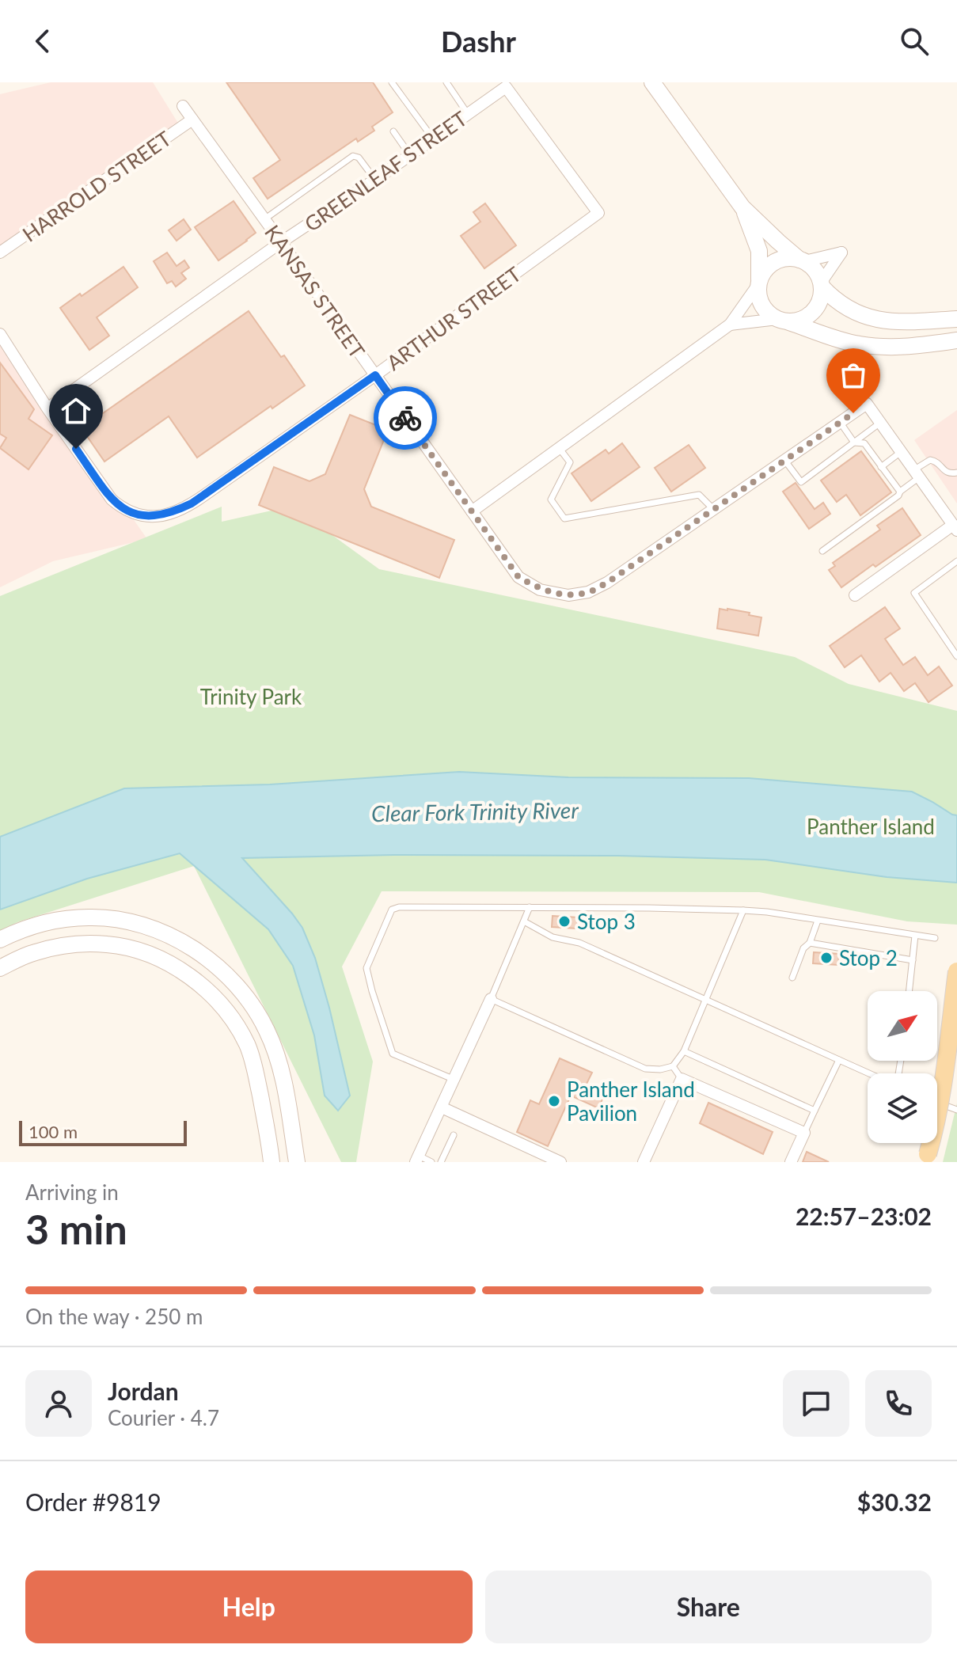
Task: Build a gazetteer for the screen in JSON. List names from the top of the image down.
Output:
{
  "streets": {
    "street": [
      "GREENLEAF STREET",
      "HARROLD STREET",
      "KANSAS STREET",
      "ARTHUR STREET"
    ]
  },
  "crossings": [
    ["GREENLEAF STREET", "KANSAS STREET"],
    ["GREENLEAF STREET", "ARTHUR STREET"],
    ["HARROLD STREET", "KANSAS STREET"],
    ["KANSAS STREET", "ARTHUR STREET"]
  ],
  "water": ["Clear Fork Trinity River"],
  "parks": ["Trinity Park", "Panther Island"],
  "places": ["Stop 3", "Stop 2", "Panther Island Pavilion"],
  "scale_bar": "100 m",
  "north": "top right",
  "page": {
    "header": "Dashr",
    "scale": "100 m",
    "heading": ["3 min", "Arriving in", "22:57–23:02"],
    "panel": [
      "Jordan",
      "Courier · 4.7",
      "Order #9819",
      "$30.32"
    ],
    "bar": "On the way · 250 m",
    "buttons": ["Help", "Share"]
  }
}
